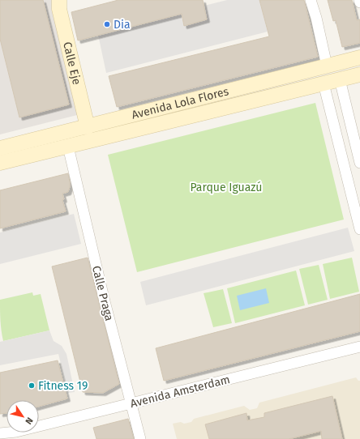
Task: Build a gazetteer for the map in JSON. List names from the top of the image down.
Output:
{
  "streets": {
    "main road": ["Calle Eje", "Avenida Lola Flores"],
    "street": ["Calle Praga", "Avenida Amsterdam"]
  },
  "crossings": [
    ["Calle Eje", "Avenida Lola Flores"],
    ["Avenida Lola Flores", "Calle Praga"],
    ["Calle Praga", "Avenida Amsterdam"]
  ],
  "parks": ["Parque Iguazú"],
  "places": ["Dia", "Fitness 19"],
  "north": "bottom right"
}
